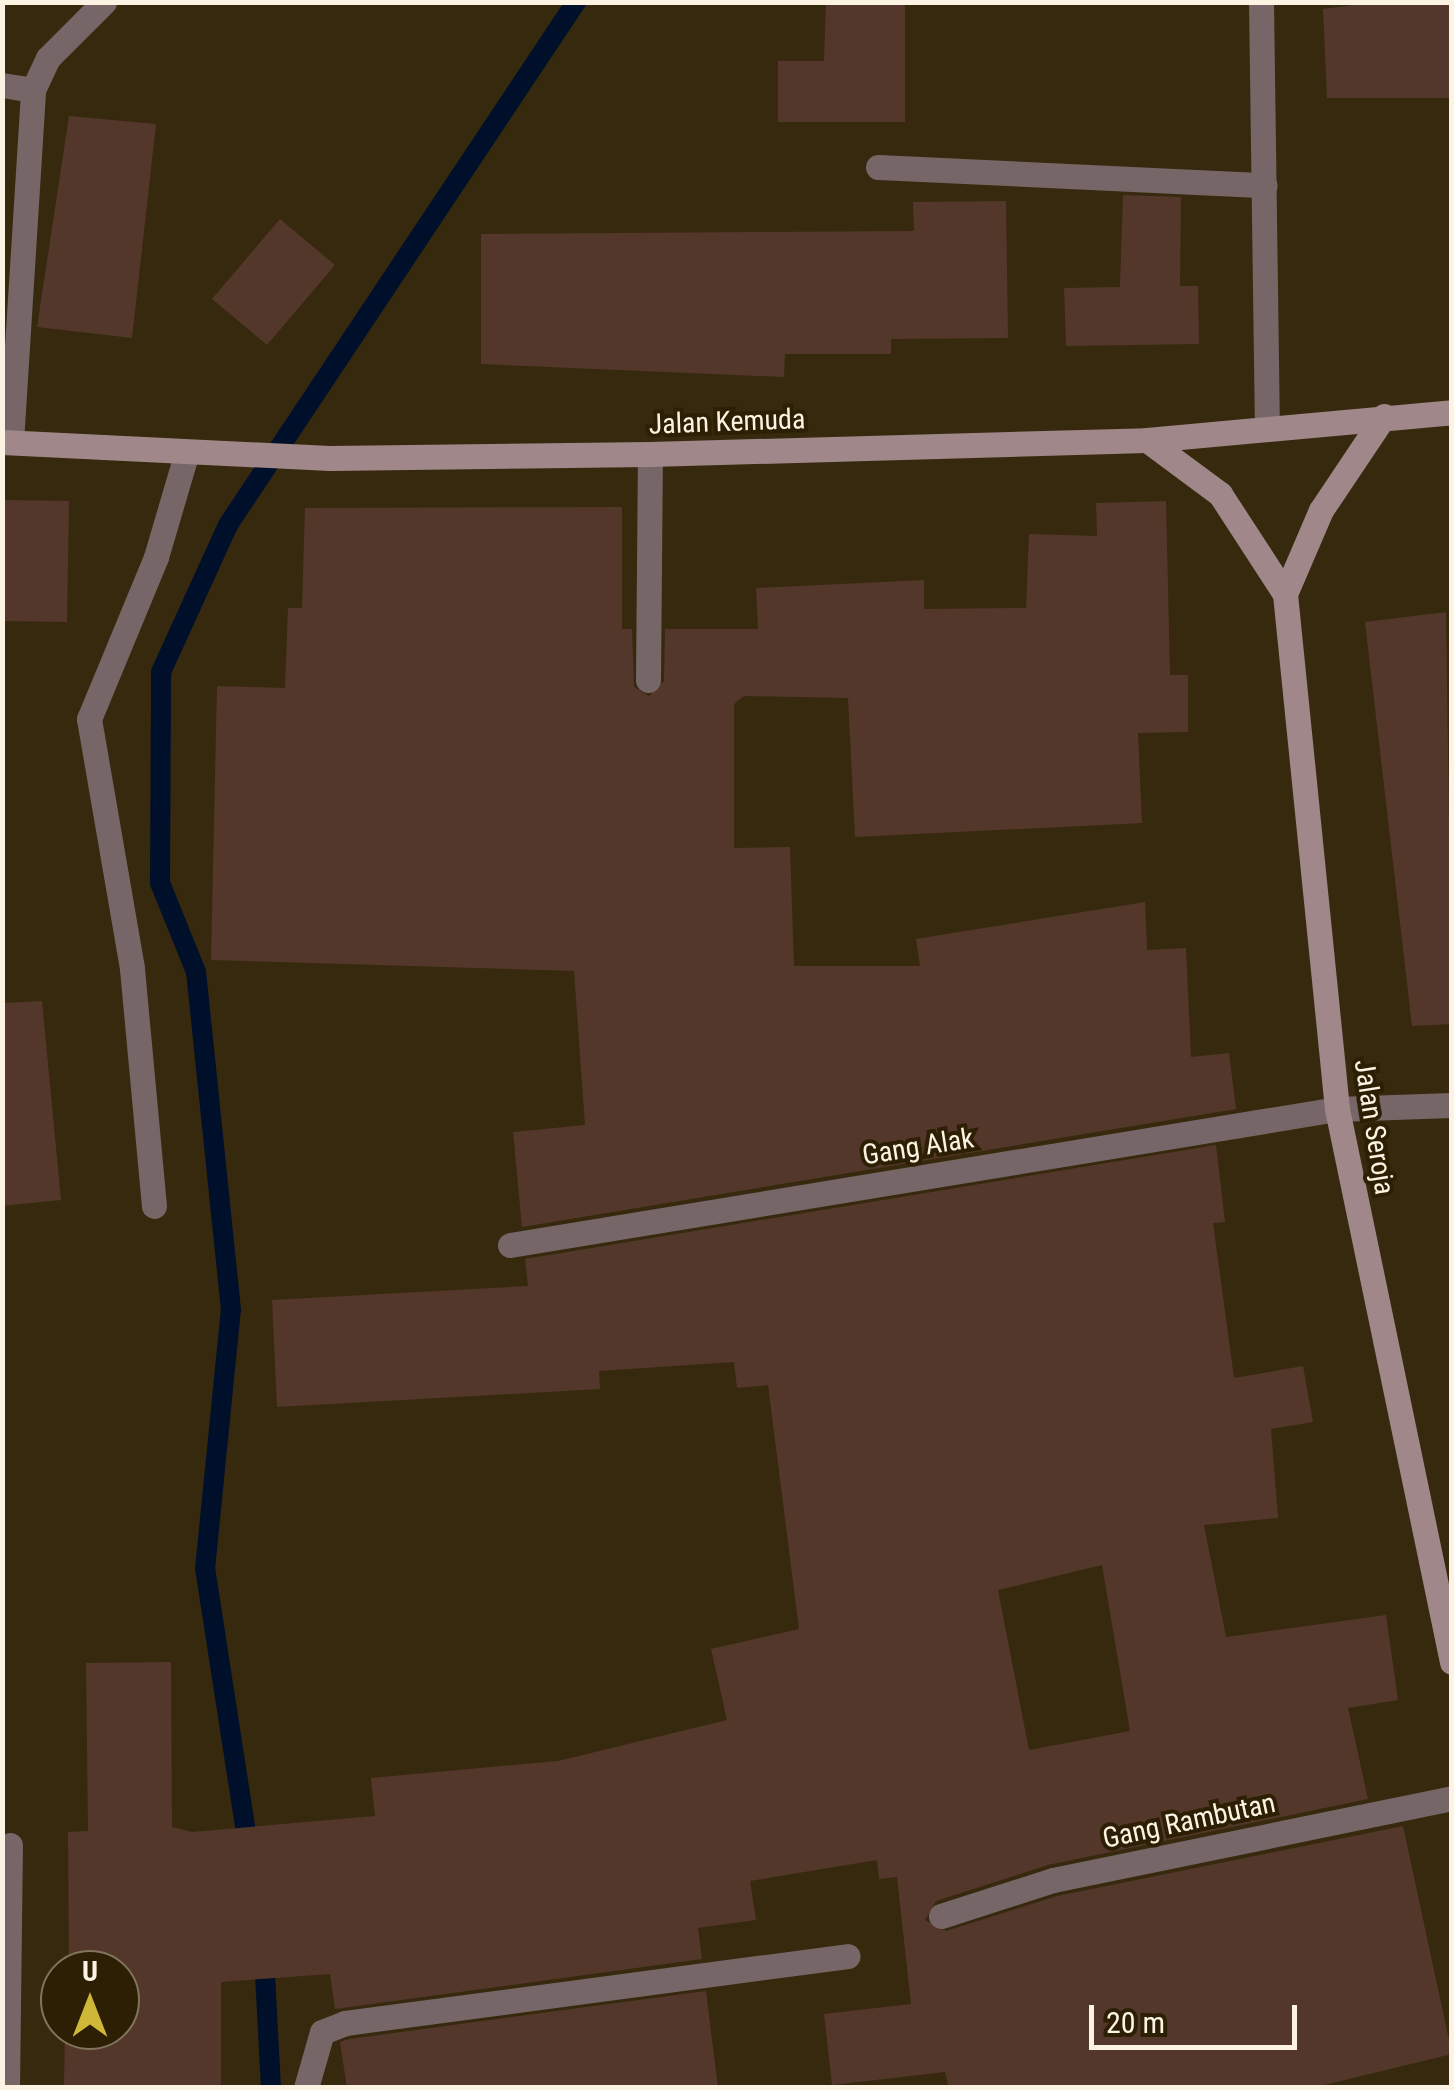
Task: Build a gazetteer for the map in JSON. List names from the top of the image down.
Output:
{
  "streets": {
    "street": [
      "Jalan Kemuda",
      "Jalan Seroja",
      "Gang Alak",
      "Gang Rambutan"
    ]
  },
  "crossings": [
    ["Jalan Kemuda", "Jalan Seroja"],
    ["Jalan Seroja", "Gang Alak"]
  ],
  "scale_bar": "20 m",
  "north": "top"
}
